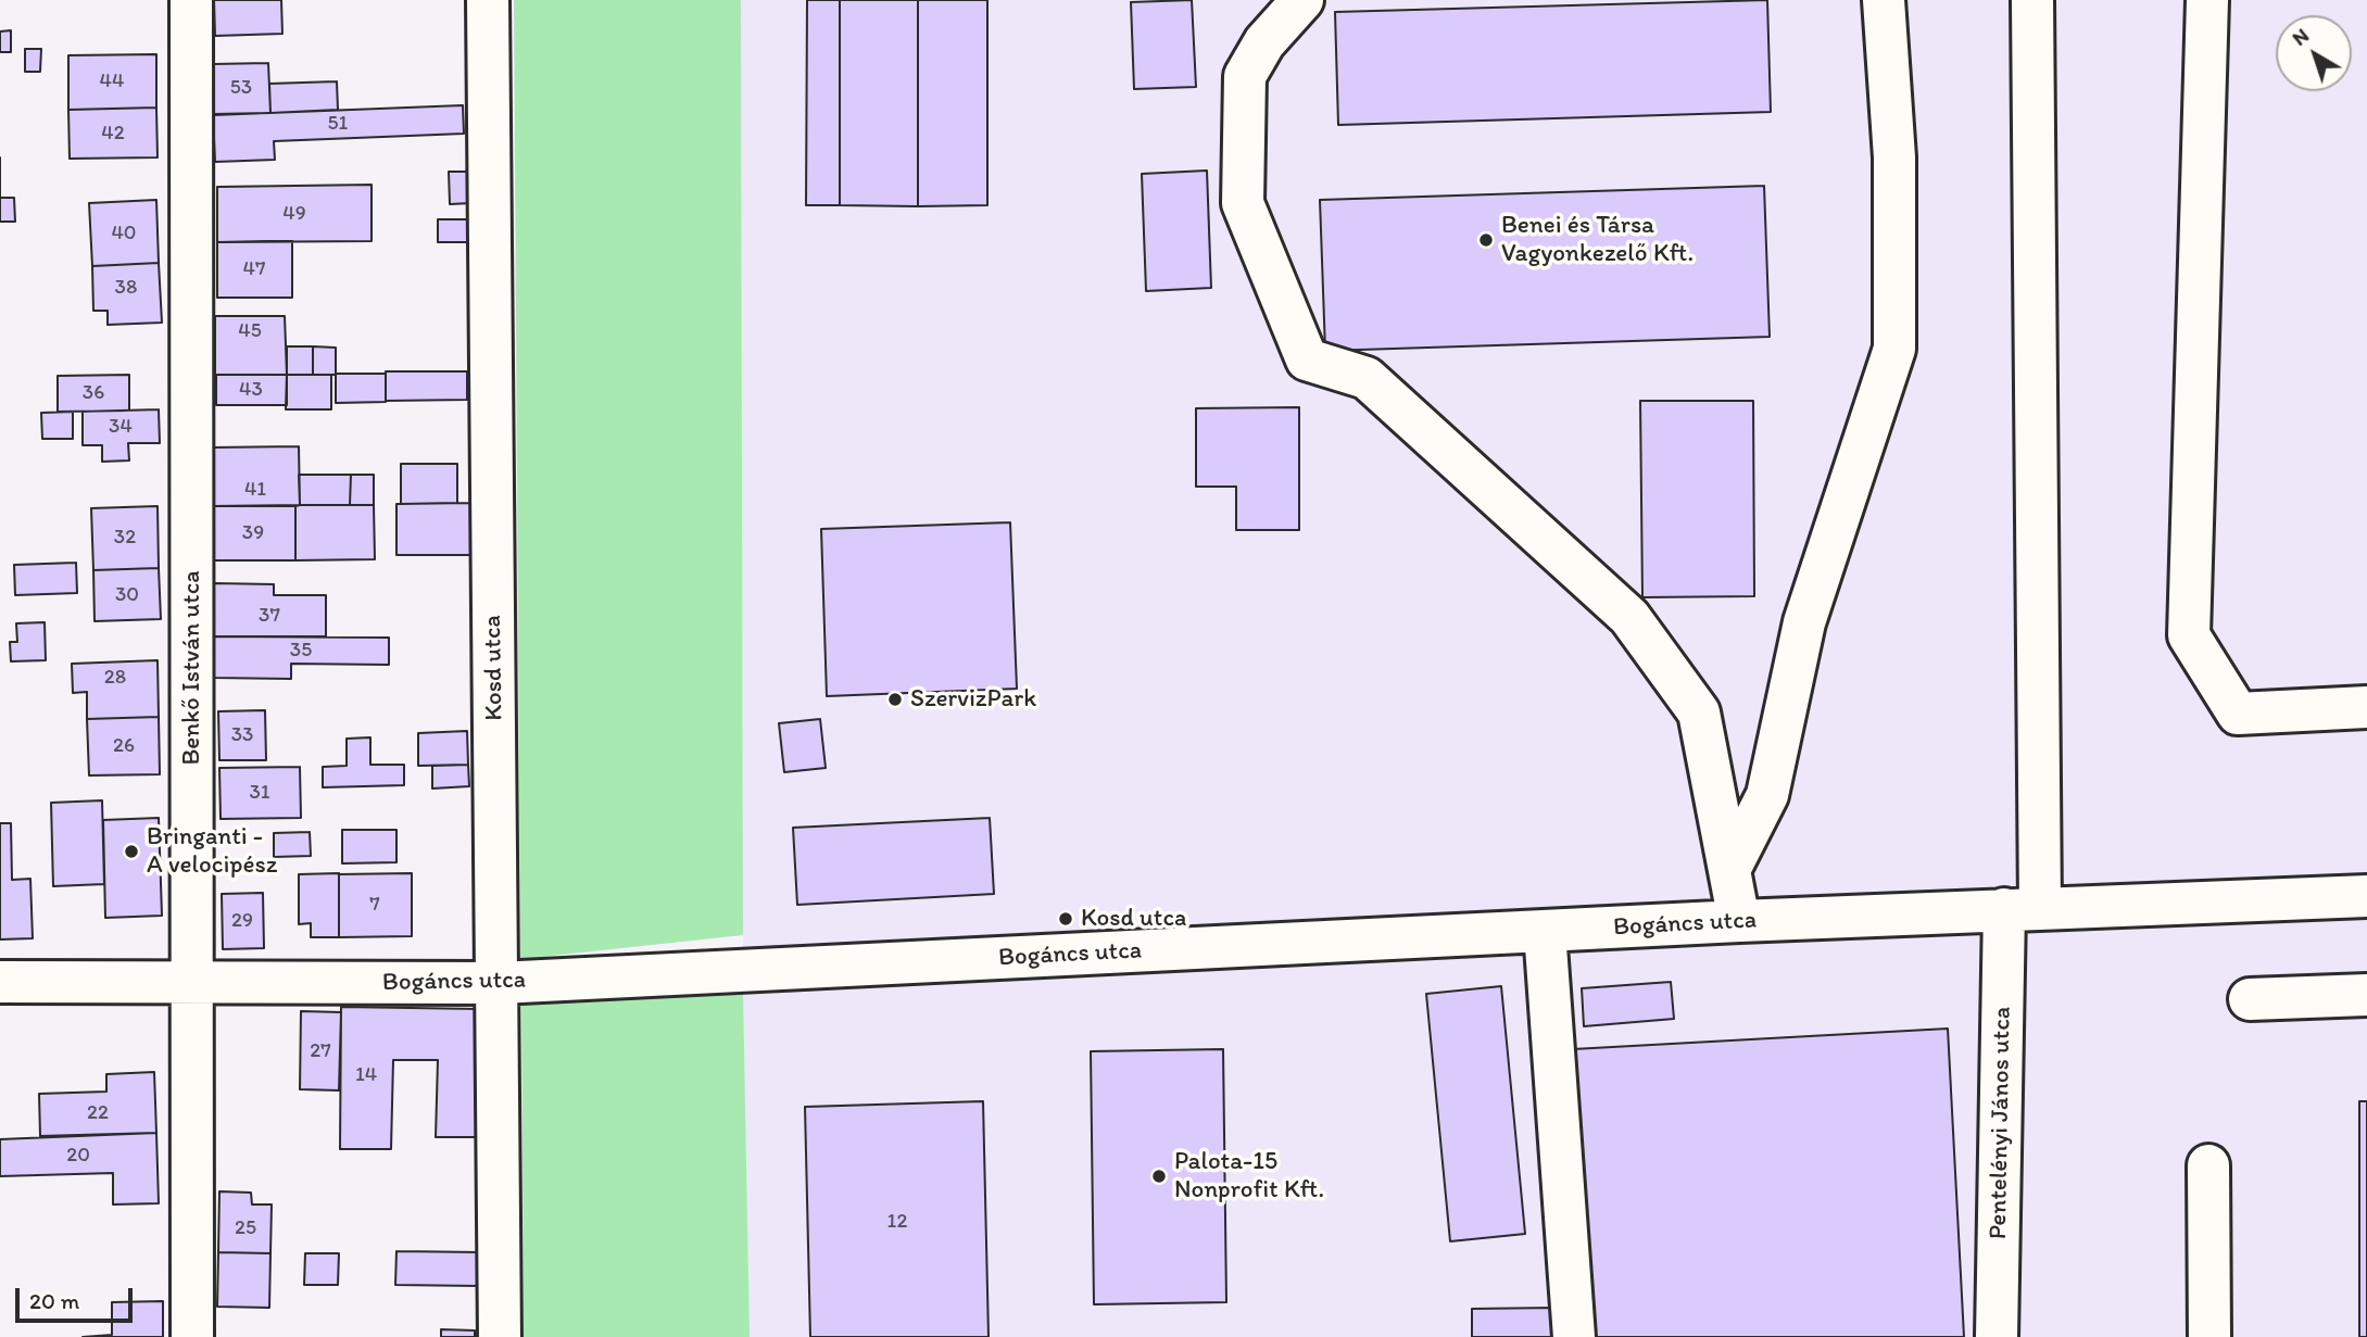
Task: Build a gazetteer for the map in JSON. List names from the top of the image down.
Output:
{
  "streets": {
    "street": [
      "Benkő István utca",
      "Kosd utca",
      "Bogáncs utca",
      "Pentelényi János utca"
    ]
  },
  "crossings": [
    ["Benkő István utca", "Bogáncs utca"],
    ["Kosd utca", "Bogáncs utca"],
    ["Bogáncs utca", "Pentelényi János utca"]
  ],
  "places": [
    "Benei és Társa Vagyonkezelő Kft.",
    "SzervizPark",
    "Bringanti - A velocipész",
    "Kosd utca",
    "Palota-15 Nonprofit Kft."
  ],
  "house_numbers": [
    "44",
    "53",
    "51",
    "42",
    "49",
    "40",
    "47",
    "38",
    "45",
    "43",
    "36",
    "34",
    "41",
    "39",
    "32",
    "30",
    "37",
    "35",
    "28",
    "33",
    "26",
    "31",
    "7",
    "29",
    "27",
    "14",
    "22",
    "20",
    "12",
    "25"
  ],
  "scale_bar": "20 m",
  "north": "top left"
}
